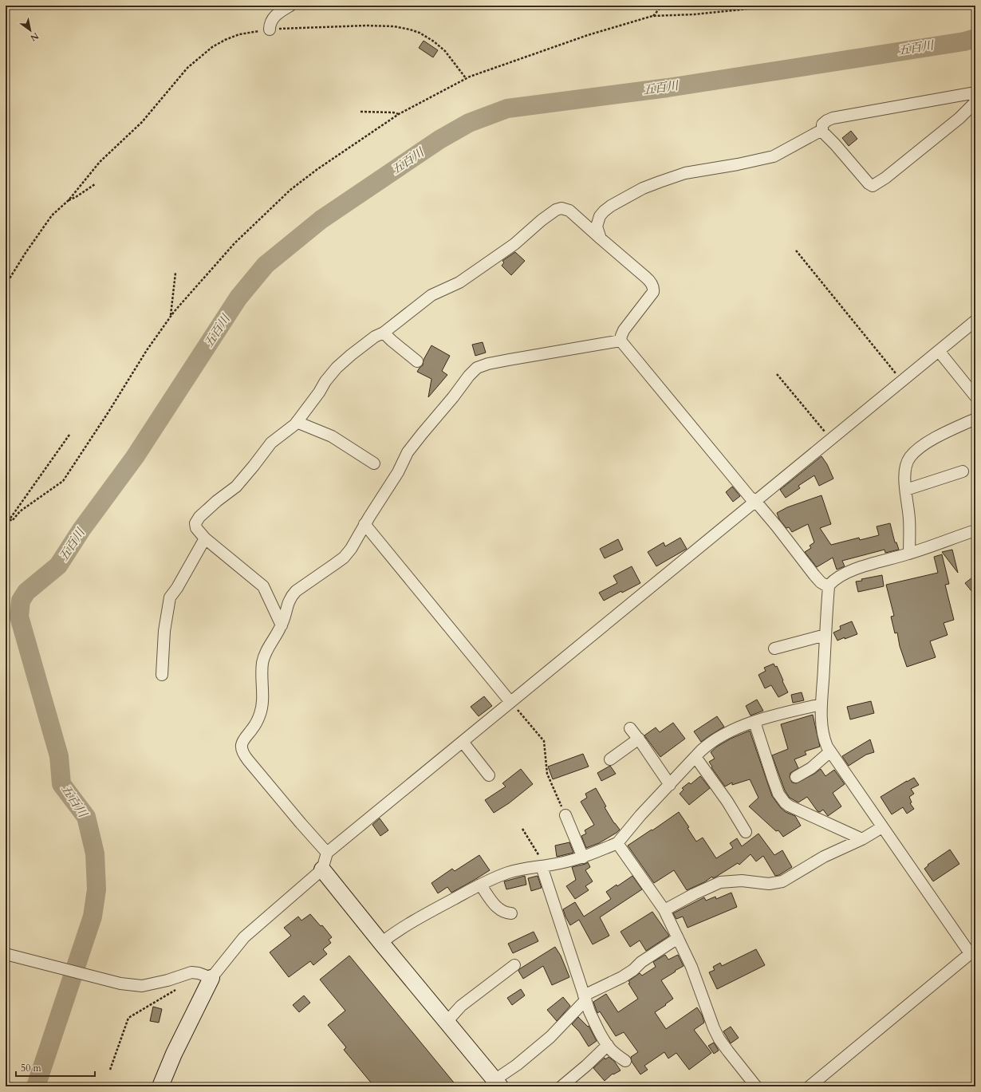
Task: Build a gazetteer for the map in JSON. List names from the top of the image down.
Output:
{
  "water": ["五百川"],
  "scale_bar": "50 m",
  "north": "bottom right"
}
